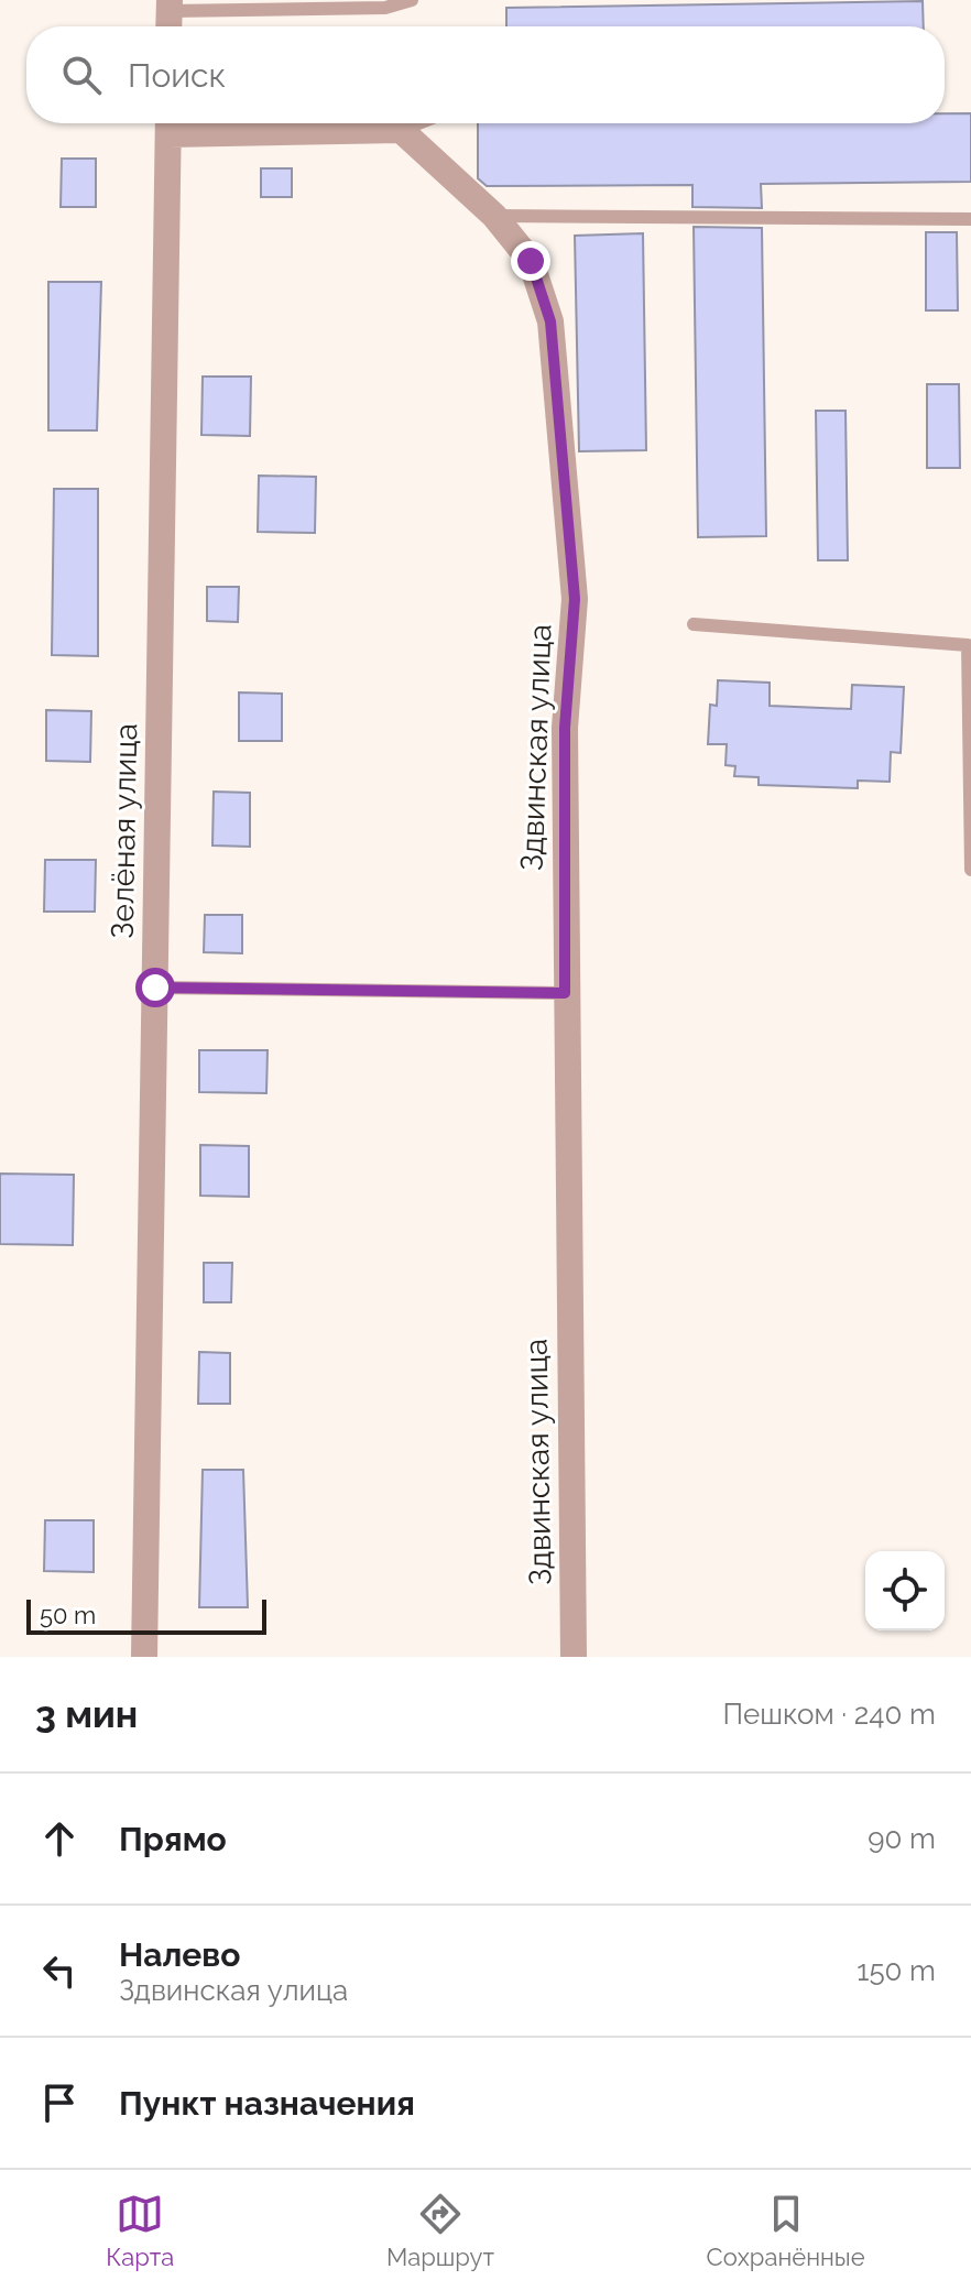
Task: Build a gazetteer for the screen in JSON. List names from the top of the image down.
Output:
{
  "streets": {
    "street": ["Здвинская улица", "Зелёная улица"]
  },
  "scale_bar": "50 m",
  "page": {
    "search": "Поиск",
    "scale": "50 m",
    "heading": ["3 мин", "Пешком · 240 m"],
    "list": [
      ["Прямо", "90 m"],
      ["Налево", "Здвинская улица", "150 m"],
      "Пункт назначения"
    ],
    "nav": ["Карта", "Маршрут", "Сохранённые"]
  }
}
